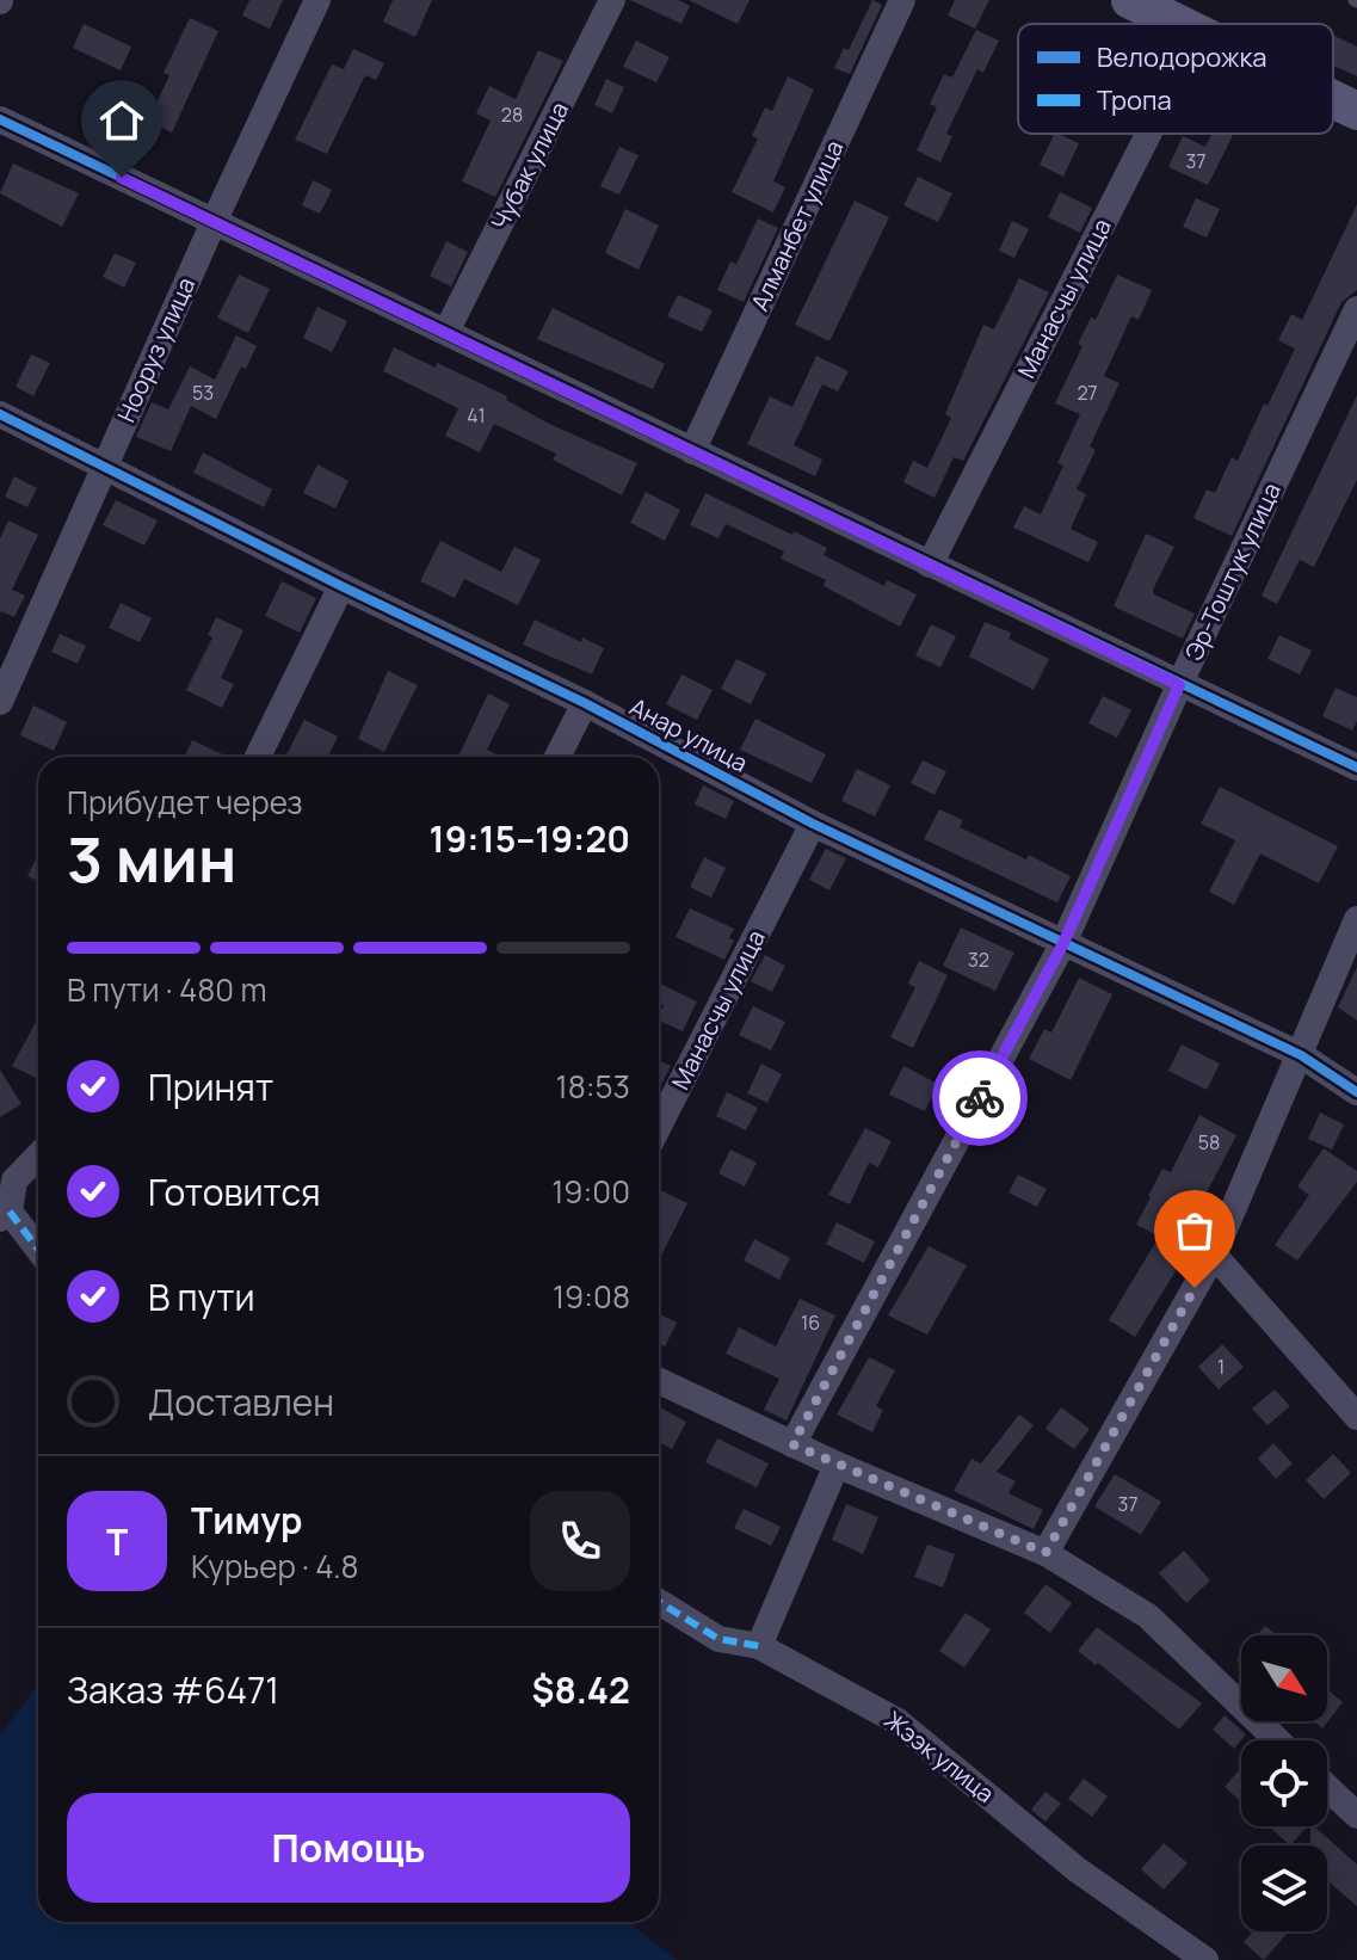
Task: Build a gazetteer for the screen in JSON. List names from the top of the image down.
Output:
{
  "streets": {
    "street": [
      "Чубак улица",
      "Алманбет улица",
      "Манасчы улица",
      "Нооруз улица",
      "Эр-Тоштук улица",
      "Анар улица",
      "Жээк улица"
    ]
  },
  "crossings": [
    ["Манасчы улица", "Анар улица"],
    ["Нооруз улица", "Анар улица"],
    ["Эр-Тоштук улица", "Анар улица"]
  ],
  "house_numbers": [
    "28",
    "37",
    "53",
    "27",
    "41",
    "32",
    "58",
    "16",
    "1",
    "37"
  ],
  "legend": ["Велодорожка", "Тропа"],
  "north": "bottom right",
  "page": {
    "heading": ["3 мин", "Прибудет через", "19:15–19:20"],
    "panel": [
      "Тимур",
      "Курьер · 4.8",
      "Заказ #6471",
      "$8.42"
    ],
    "bar": "В пути · 480 m",
    "list": [
      ["Принят", "18:53"],
      ["Готовится", "19:00"],
      ["В пути", "19:08"],
      "Доставлен"
    ],
    "round": "Т",
    "buttons": "Помощь"
  }
}
